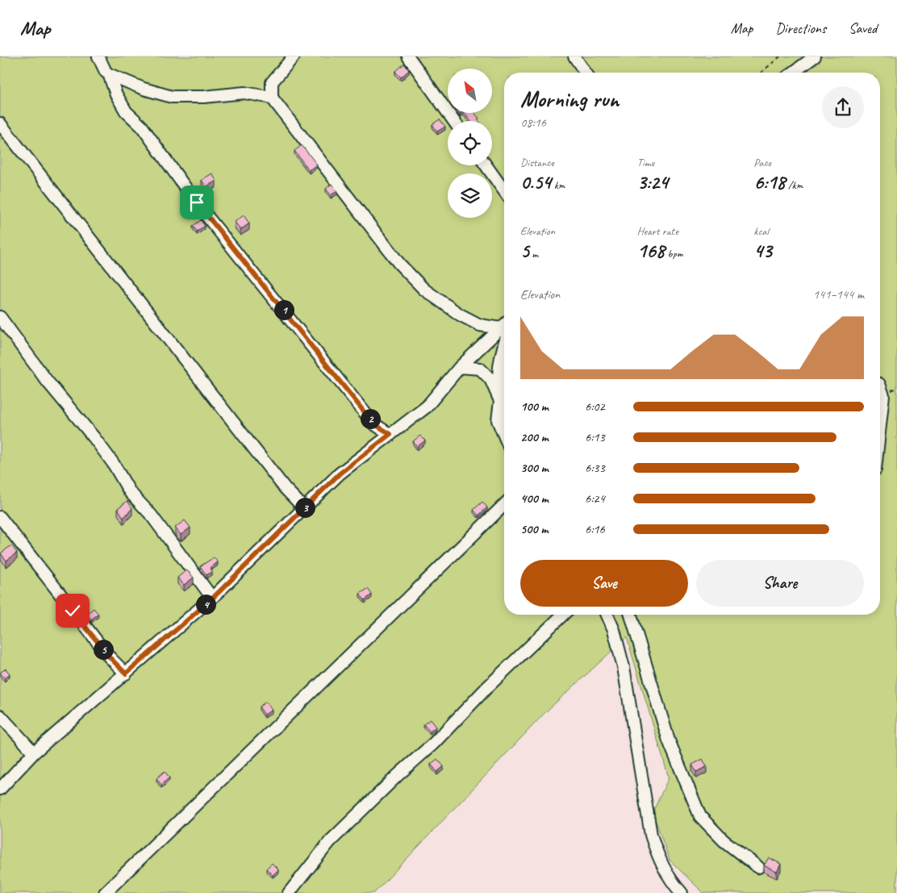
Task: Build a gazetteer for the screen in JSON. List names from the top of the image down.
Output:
{
  "north": "top left",
  "page": {
    "header": "Map",
    "nav": ["Map", "Directions", "Saved"],
    "heading": ["Morning run", "08:16"],
    "stats": [
      ["Distance", "0.54 km"],
      ["Time", "3:24"],
      ["Pace", "6:18 /km"],
      ["Elevation", "5 m"],
      ["Heart rate", "168 bpm"],
      ["kcal", "43"]
    ],
    "chart": ["Elevation", "141–144 m"],
    "pins": [
      "1",
      "2",
      "3",
      "4",
      "5"
    ],
    "list": [
      {
        "name": "100 m",
        "note": "6:02"
      },
      {
        "name": "200 m",
        "note": "6:13"
      },
      {
        "name": "300 m",
        "note": "6:33"
      },
      {
        "name": "400 m",
        "note": "6:24"
      },
      {
        "name": "500 m",
        "note": "6:16"
      }
    ],
    "buttons": ["Save", "Share"]
  }
}
